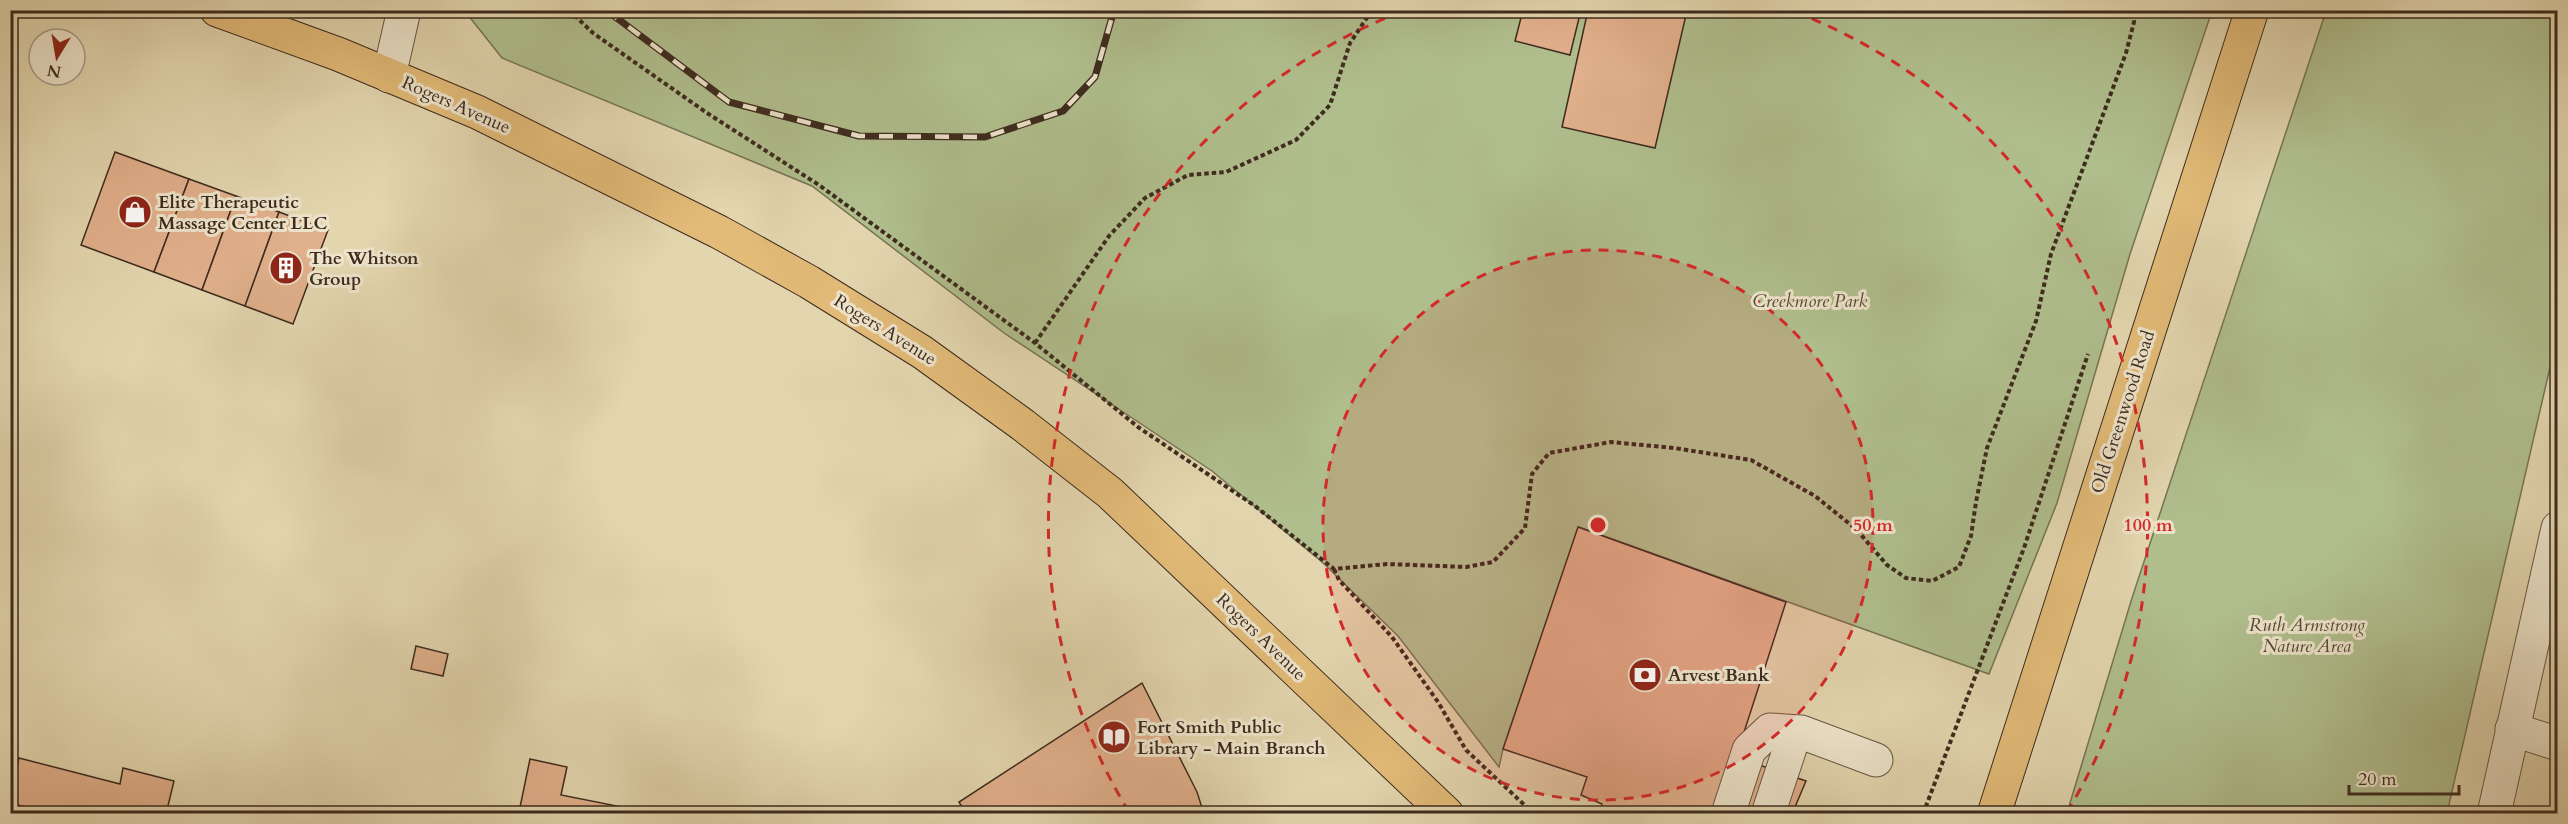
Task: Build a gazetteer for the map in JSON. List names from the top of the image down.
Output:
{
  "streets": {
    "main road": ["Rogers Avenue", "Old Greenwood Road"]
  },
  "parks": ["Creekmore Park", "Ruth Armstrong Nature Area"],
  "places": {
    "shop": ["Elite Therapeutic Massage Center LLC"],
    "building": ["The Whitson Group"],
    "bank": ["Arvest Bank"],
    "library": ["Fort Smith Public Library - Main Branch"]
  },
  "scale_bar": "20 m",
  "north": "bottom",
  "rings": ["50 m", "100 m"]
}
